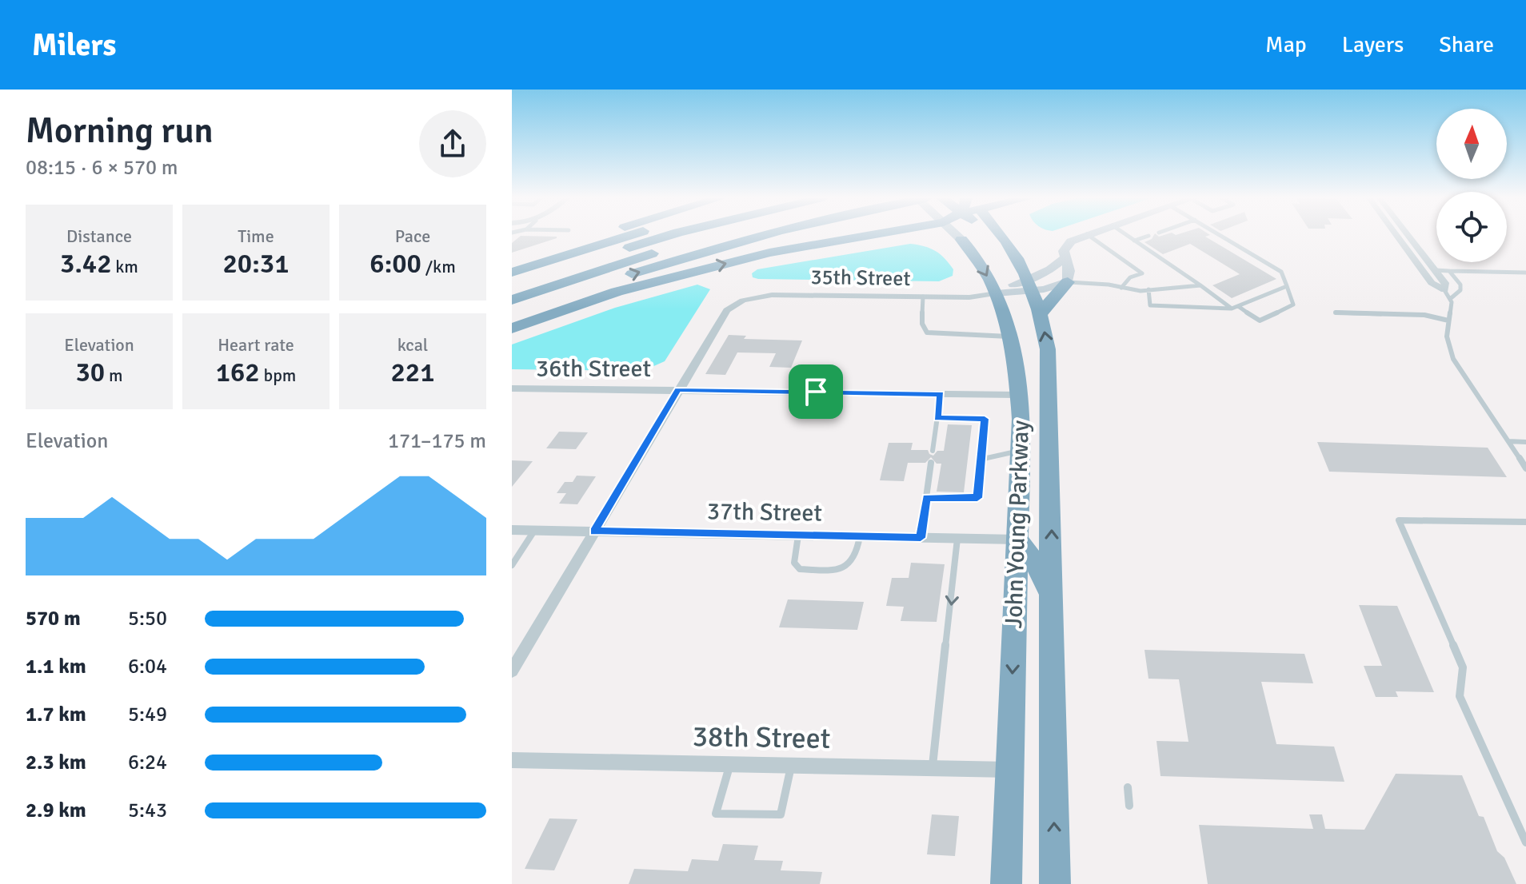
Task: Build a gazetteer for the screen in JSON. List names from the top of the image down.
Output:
{
  "streets": {
    "highway": ["John Young Parkway"],
    "street": [
      "35th Street",
      "36th Street",
      "37th Street",
      "38th Street"
    ]
  },
  "crossings": [
    ["35th Street", "36th Street"],
    ["35th Street", "John Young Parkway"],
    ["36th Street", "John Young Parkway"],
    ["37th Street", "John Young Parkway"],
    ["John Young Parkway", "38th Street"]
  ],
  "north": "top",
  "page": {
    "header": "Milers",
    "nav": ["Map", "Layers", "Share"],
    "heading": ["Morning run", "08:15 · 6 × 570 m"],
    "stats": [
      ["Distance", "3.42 km"],
      ["Time", "20:31"],
      ["Pace", "6:00 /km"],
      ["Elevation", "30 m"],
      ["Heart rate", "162 bpm"],
      ["kcal", "221"]
    ],
    "chart": ["Elevation", "171–175 m"],
    "list": [
      {
        "name": "570 m",
        "note": "5:50"
      },
      {
        "name": "1.1 km",
        "note": "6:04"
      },
      {
        "name": "1.7 km",
        "note": "5:49"
      },
      {
        "name": "2.3 km",
        "note": "6:24"
      },
      {
        "name": "2.9 km",
        "note": "5:43"
      }
    ]
  }
}
